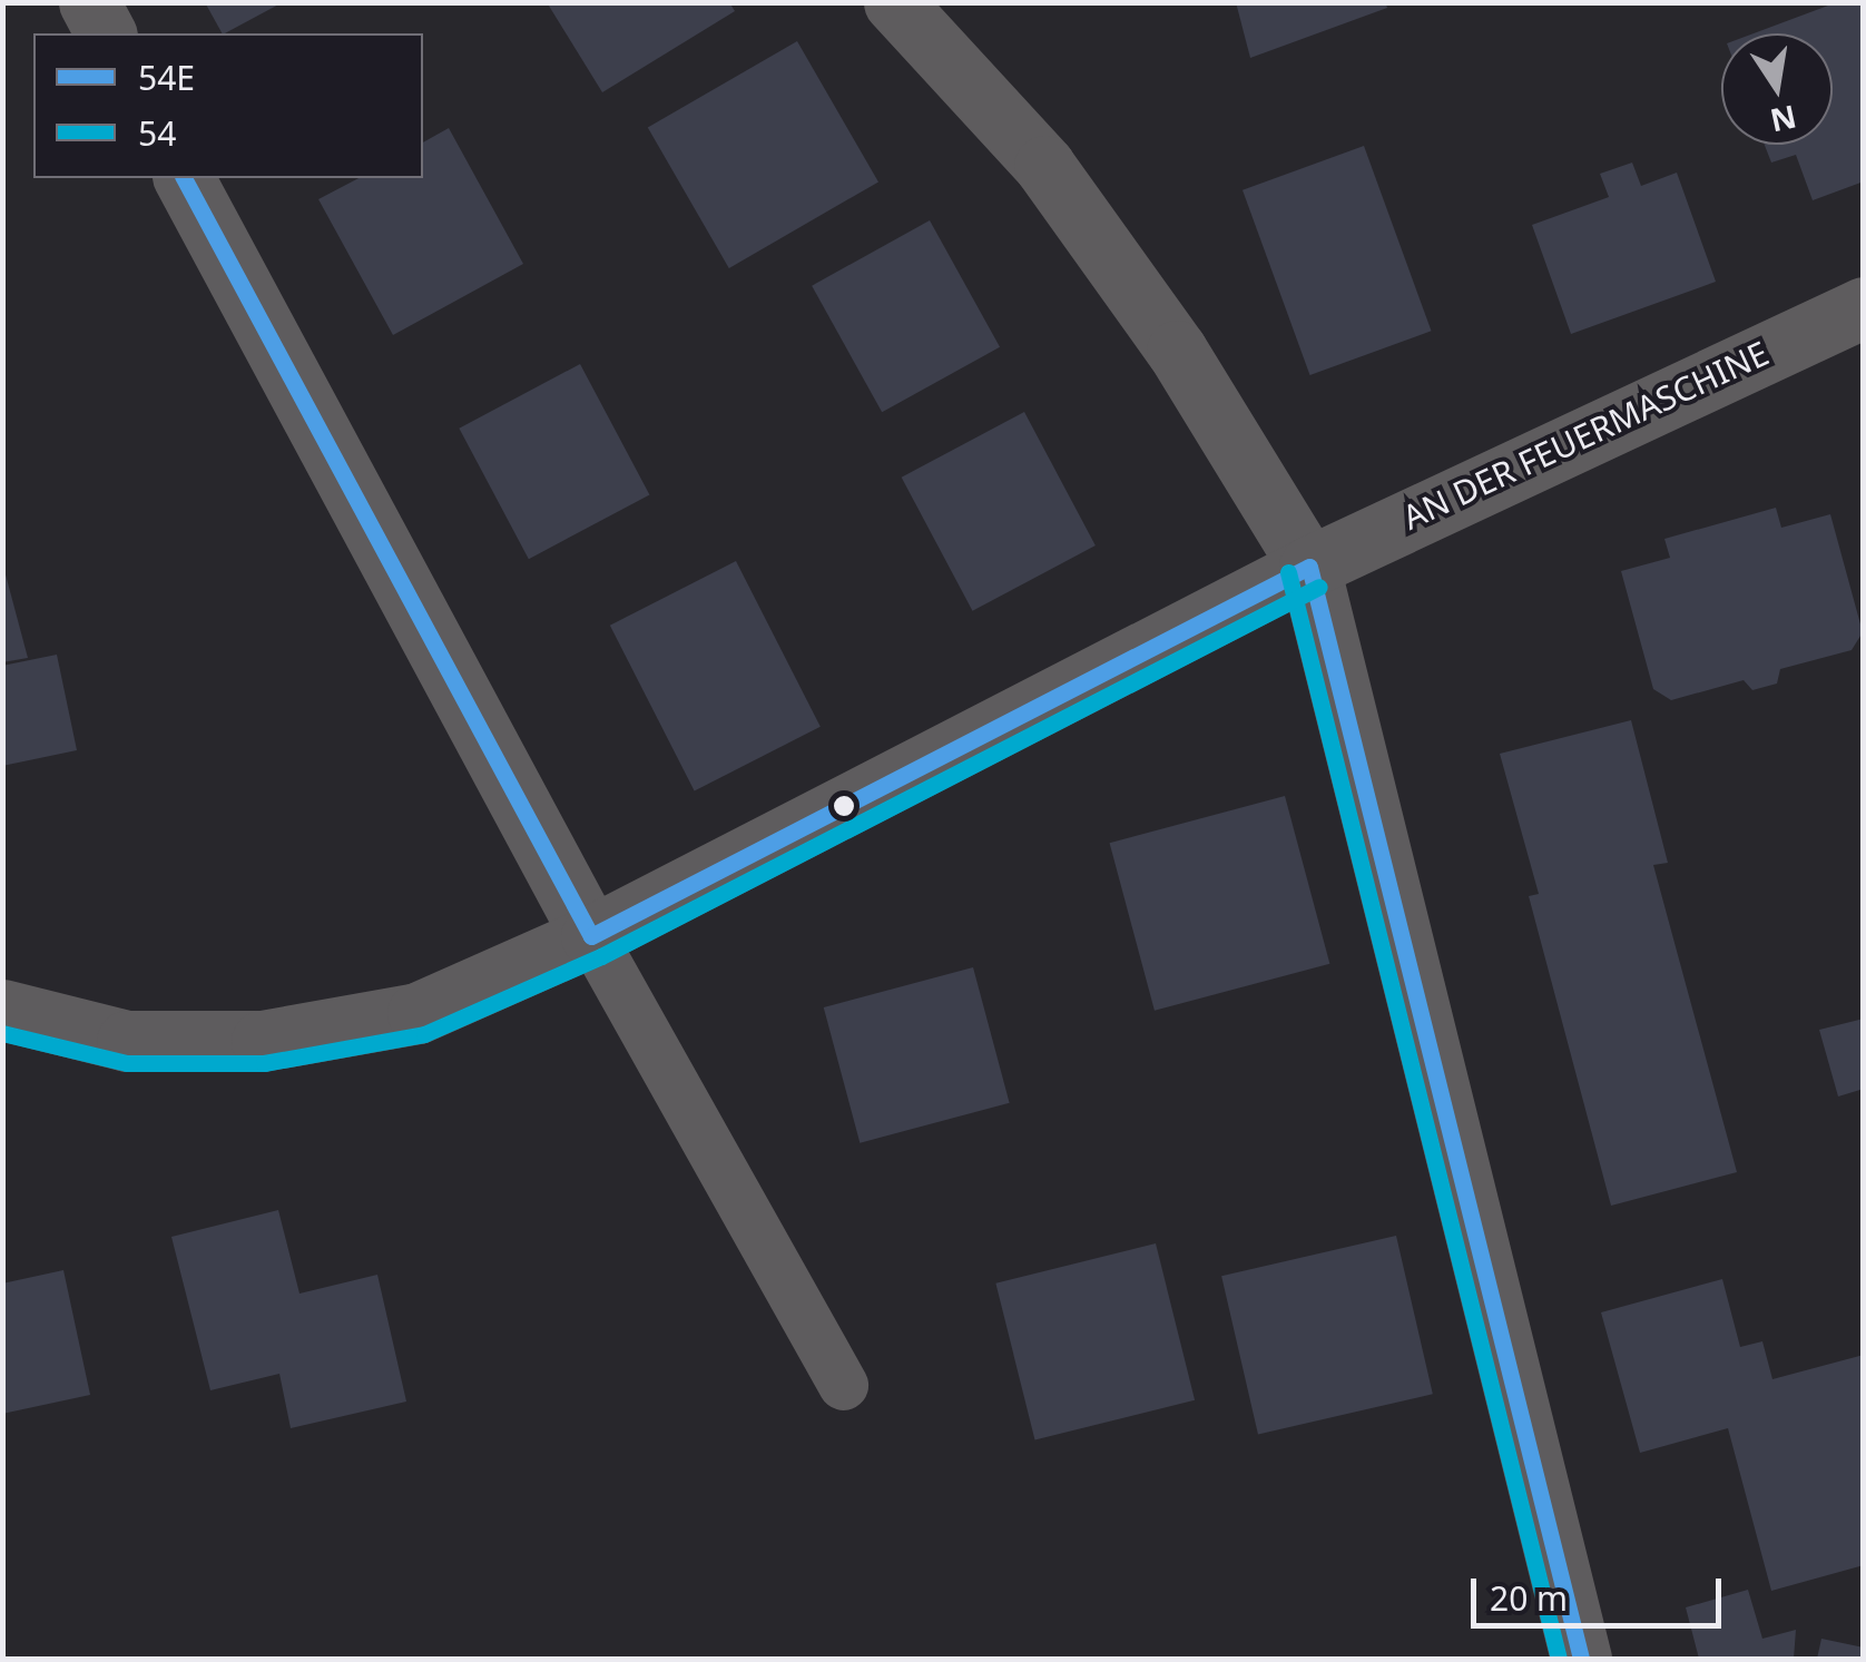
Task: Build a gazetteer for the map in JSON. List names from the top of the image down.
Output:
{
  "streets": {
    "street": ["AN DER FEUERMASCHINE"]
  },
  "lines": ["transit line 54E", "transit line 54"],
  "legend": ["54E", "54"],
  "scale_bar": "20 m",
  "north": "bottom"
}
